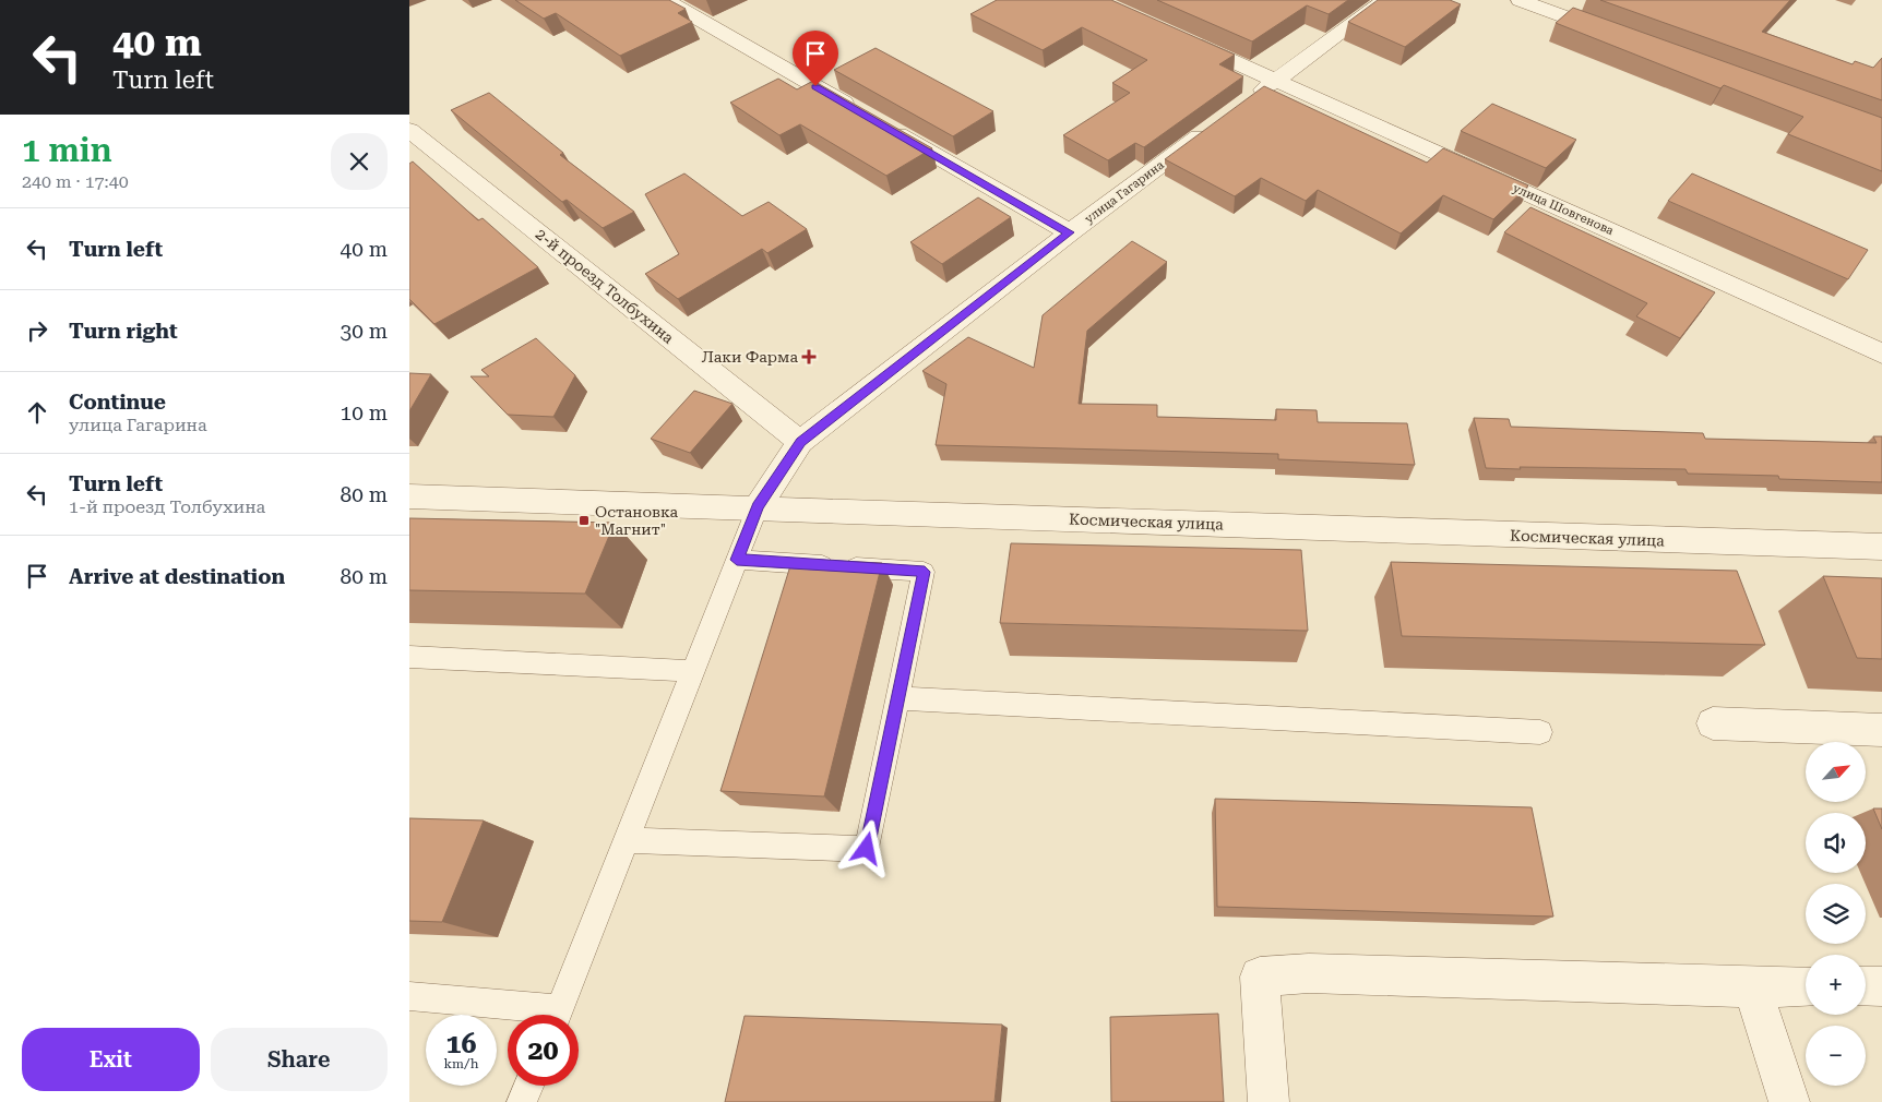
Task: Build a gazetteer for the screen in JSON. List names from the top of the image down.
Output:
{
  "streets": {
    "street": [
      "улица Гагарина",
      "улица Шовгенова",
      "2-й проезд Толбухина",
      "Космическая улица"
    ]
  },
  "crossings": [
    ["улица Гагарина", "2-й проезд Толбухина"],
    ["улица Гагарина", "Космическая улица"]
  ],
  "places": {
    "health": ["Лаки Фарма"],
    "transit": ["Остановка \"Магнит\""]
  },
  "north": "top right",
  "page": {
    "turn": ["40 m", "Turn left"],
    "heading": ["1 min", "240 m · 17:40"],
    "list": [
      {
        "name": "Turn left",
        "value": "40 m"
      },
      {
        "name": "Turn right",
        "value": "30 m"
      },
      {
        "name": "Continue",
        "note": "улица Гагарина",
        "value": "10 m"
      },
      {
        "name": "Turn left",
        "note": "1-й проезд Толбухина",
        "value": "80 m"
      },
      {
        "name": "Arrive at destination",
        "value": "80 m"
      }
    ],
    "map_buttons": ["+", "−"],
    "speed": "16 km/h",
    "limit": "20",
    "buttons": ["Exit", "Share"]
  }
}
